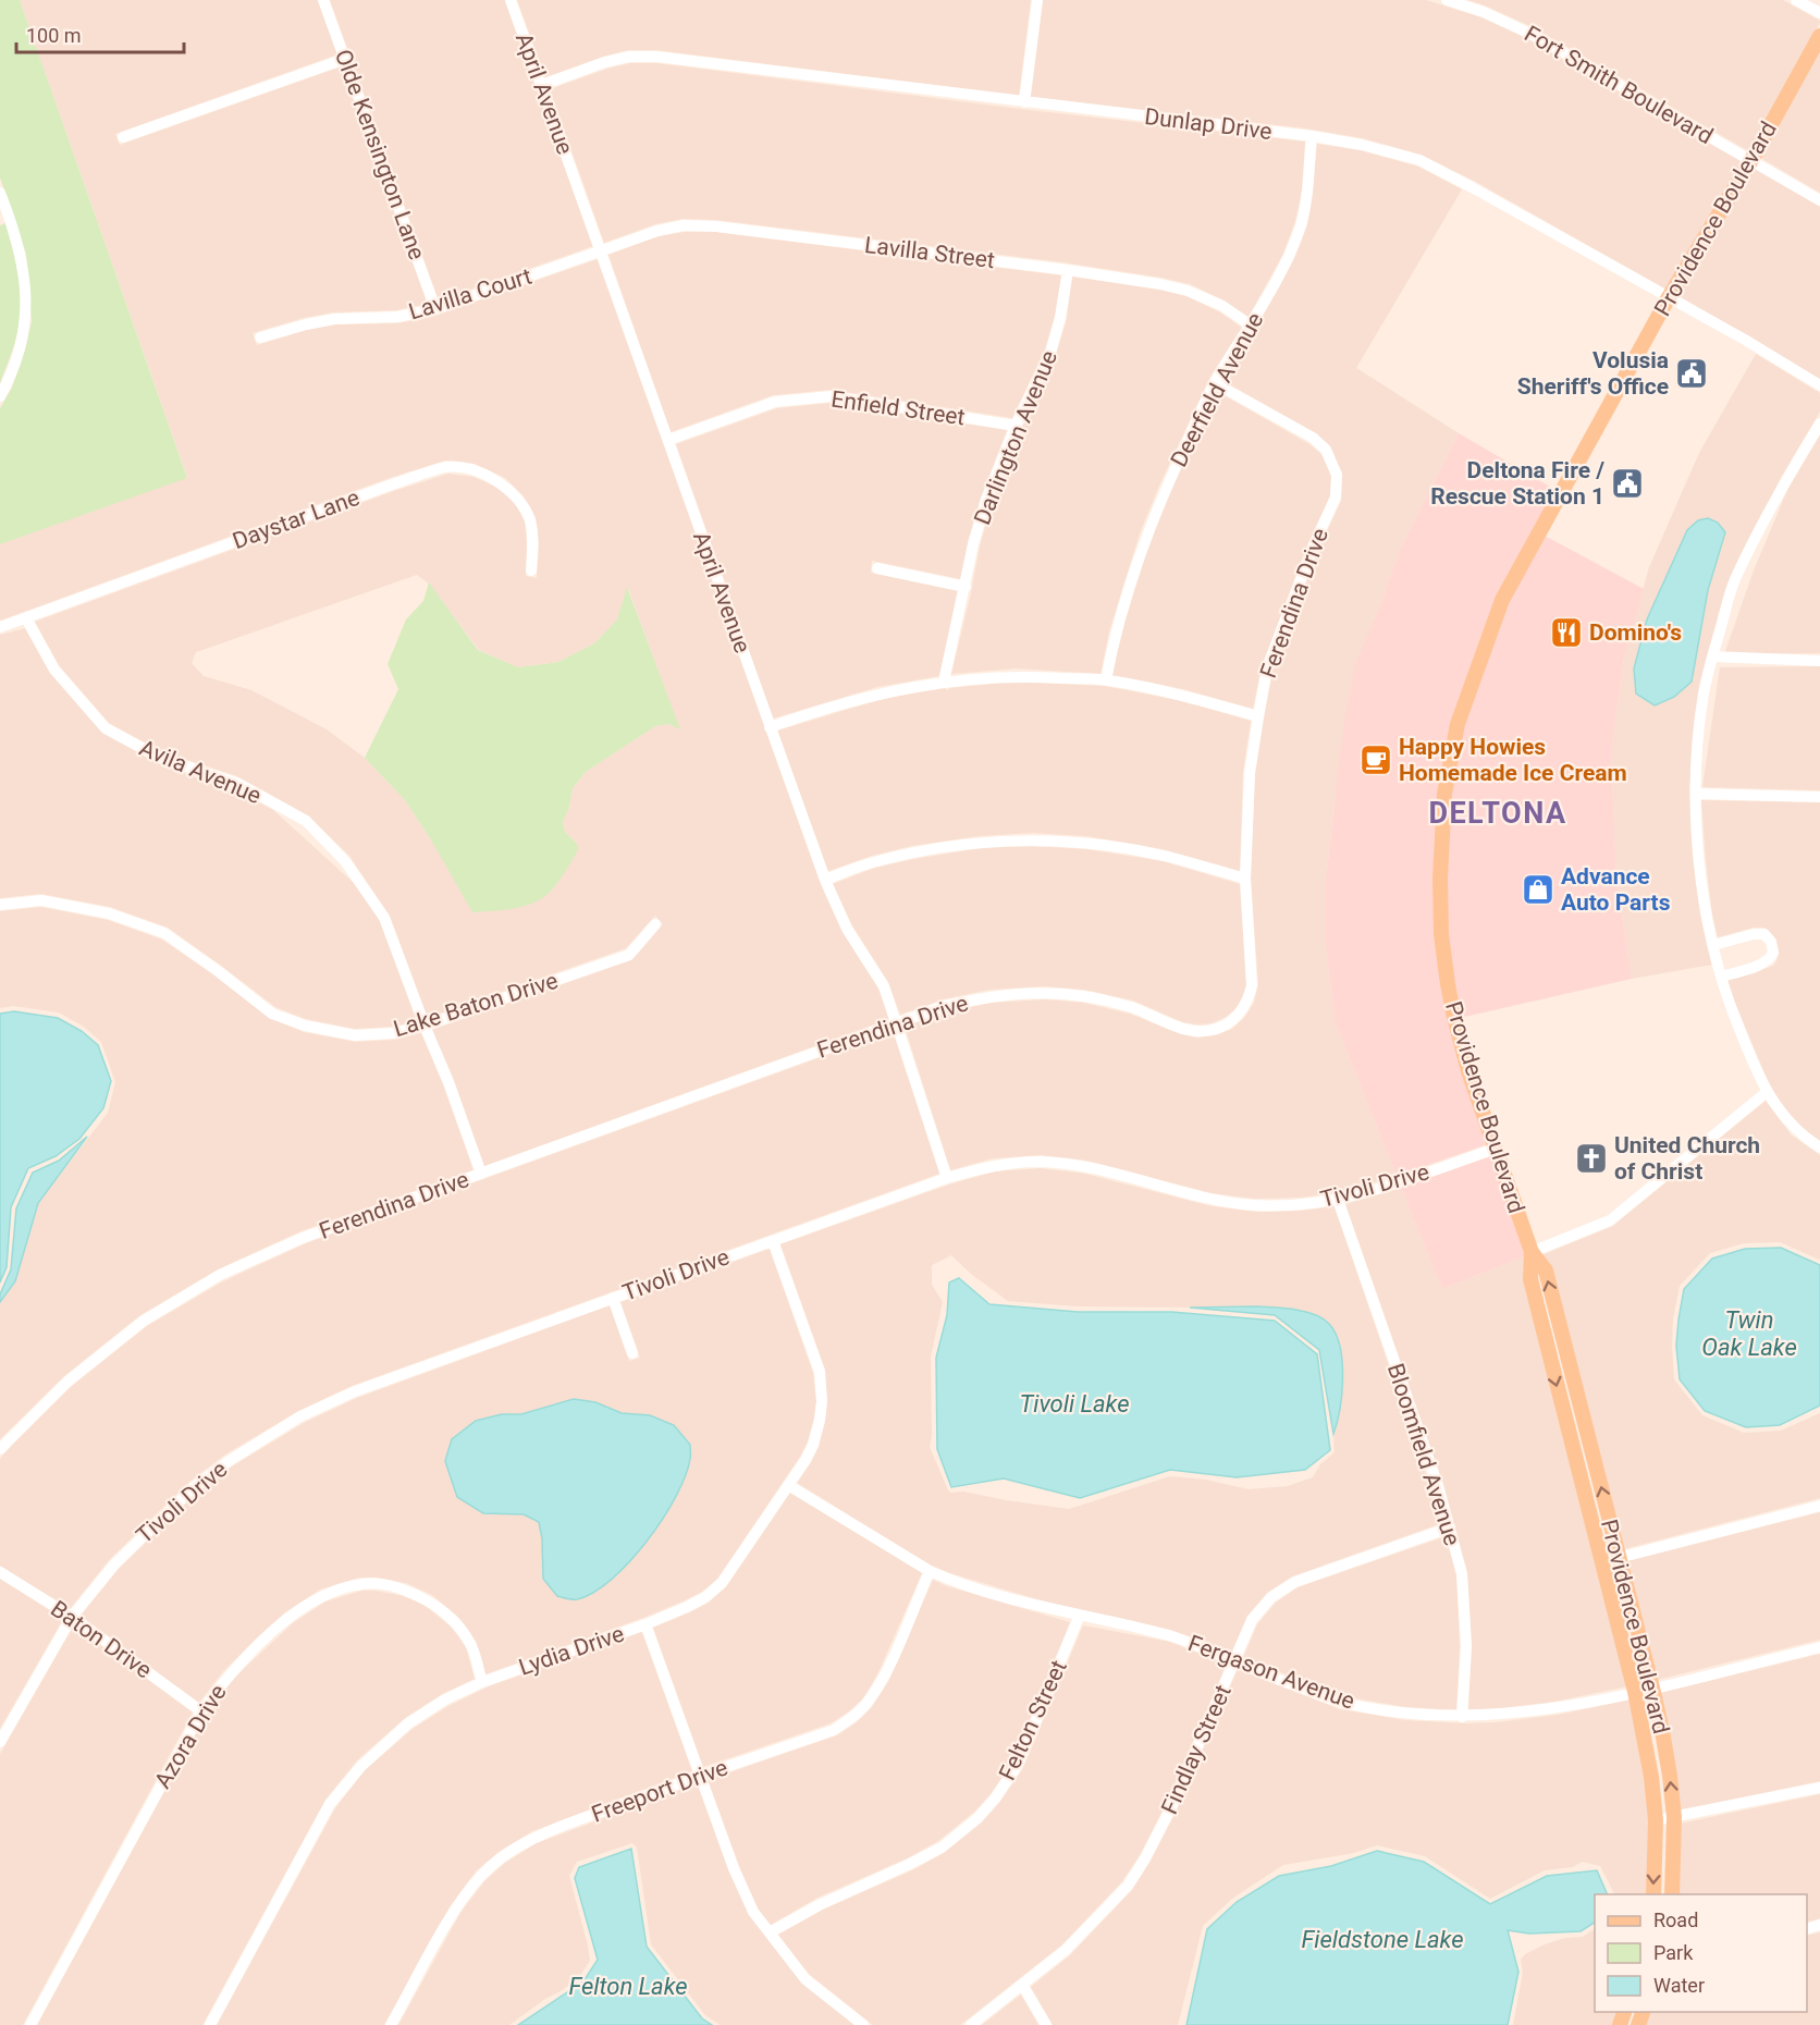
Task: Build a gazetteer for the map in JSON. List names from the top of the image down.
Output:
{
  "streets": {
    "main road": ["Providence Boulevard"],
    "street": [
      "Fort Smith Boulevard",
      "April Avenue",
      "Dunlap Drive",
      "Olde Kensington Lane",
      "Lavilla Street",
      "Lavilla Court",
      "Deerfield Avenue",
      "Enfield Street",
      "Darlington Avenue",
      "Daystar Lane",
      "Ferendina Drive",
      "Avila Avenue",
      "Lake Baton Drive",
      "Tivoli Drive",
      "Bloomfield Avenue",
      "Baton Drive",
      "Lydia Drive",
      "Fergason Avenue",
      "Felton Street",
      "Azora Drive",
      "Findlay Street",
      "Freeport Drive"
    ]
  },
  "crossings": [
    ["Fort Smith Boulevard", "Providence Boulevard"],
    ["April Avenue", "Dunlap Drive"],
    ["April Avenue", "Lavilla Street"],
    ["April Avenue", "Lavilla Court"],
    ["April Avenue", "Enfield Street"],
    ["April Avenue", "Ferendina Drive"],
    ["April Avenue", "Tivoli Drive"],
    ["Dunlap Drive", "Providence Boulevard"],
    ["Dunlap Drive", "Deerfield Avenue"],
    ["Olde Kensington Lane", "Lavilla Court"],
    ["Providence Boulevard", "Tivoli Drive"],
    ["Providence Boulevard", "Fergason Avenue"],
    ["Lavilla Street", "Lavilla Court"],
    ["Lavilla Street", "Deerfield Avenue"],
    ["Lavilla Street", "Darlington Avenue"],
    ["Deerfield Avenue", "Ferendina Drive"],
    ["Enfield Street", "Darlington Avenue"],
    ["Daystar Lane", "Avila Avenue"],
    ["Ferendina Drive", "Avila Avenue"],
    ["Avila Avenue", "Lake Baton Drive"],
    ["Tivoli Drive", "Bloomfield Avenue"],
    ["Tivoli Drive", "Baton Drive"],
    ["Tivoli Drive", "Lydia Drive"],
    ["Bloomfield Avenue", "Fergason Avenue"],
    ["Bloomfield Avenue", "Findlay Street"],
    ["Baton Drive", "Azora Drive"],
    ["Lydia Drive", "Fergason Avenue"],
    ["Lydia Drive", "Azora Drive"],
    ["Fergason Avenue", "Felton Street"],
    ["Fergason Avenue", "Findlay Street"],
    ["Fergason Avenue", "Freeport Drive"]
  ],
  "districts": ["DELTONA"],
  "water": [
    "Twin Oak Lake",
    "Tivoli Lake",
    "Fieldstone Lake",
    "Felton Lake"
  ],
  "places": {
    "public building": ["Volusia Sheriff's Office", "Deltona Fire / Rescue Station 1"],
    "restaurant": ["Domino's"],
    "cafe": ["Happy Howies Homemade Ice Cream"],
    "shop": ["Advance Auto Parts"],
    "church": ["United Church of Christ"]
  },
  "legend": ["Road", "Park", "Water"],
  "scale_bar": "100 m"
}
